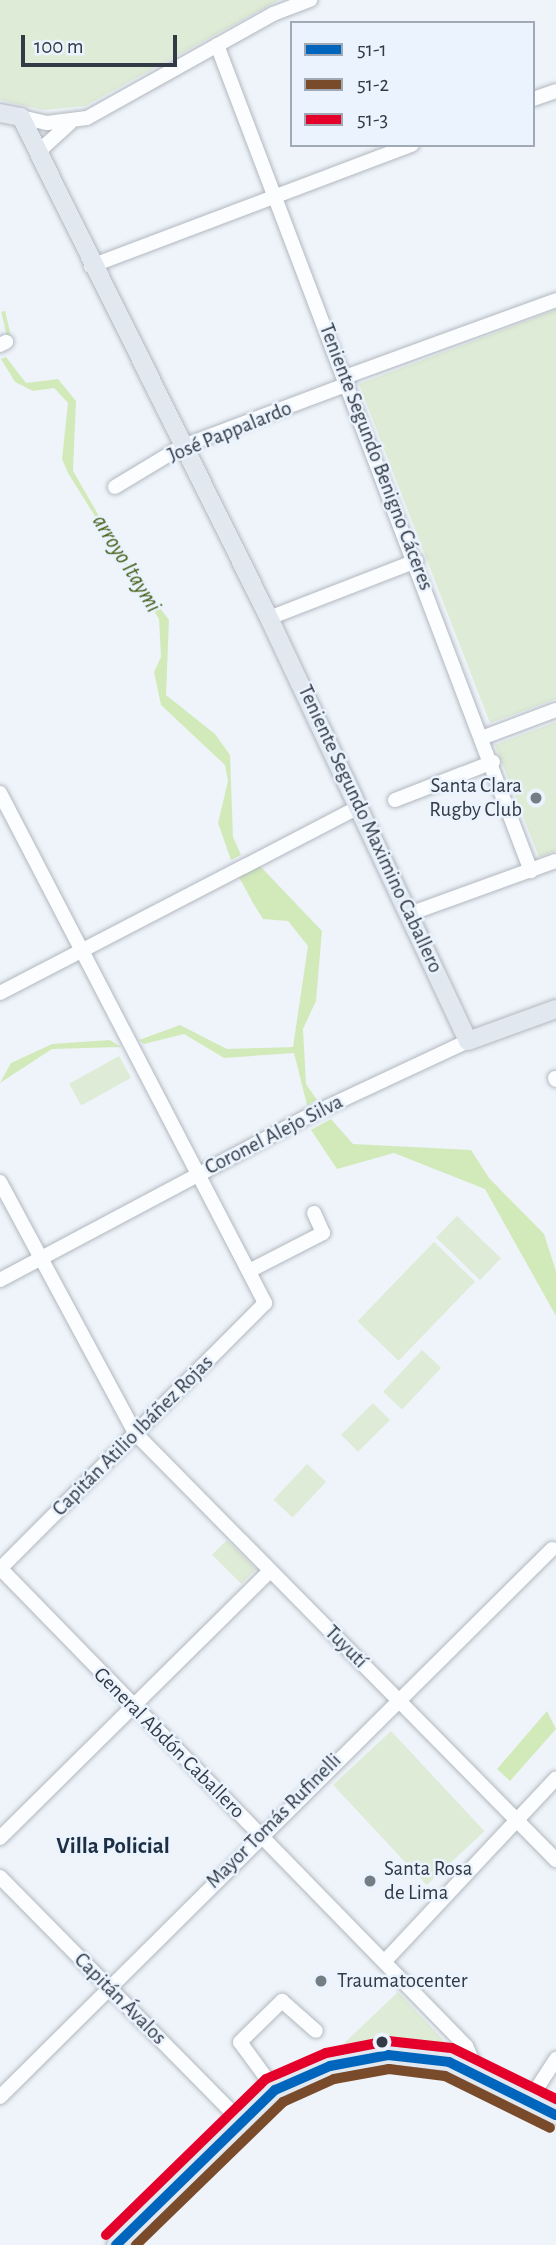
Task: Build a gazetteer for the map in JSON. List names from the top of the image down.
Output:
{
  "streets": {
    "main road": ["Teniente Segundo Maximino Caballero", "Coronel Alejo Silva"],
    "street": [
      "José Pappalardo",
      "Teniente Segundo Benigno Cáceres",
      "Capitán Atilio Ibáñez Rojas",
      "Tuyutí",
      "General Abdón Caballero",
      "Mayor Tomás Rufinelli",
      "Capitán Ávalos"
    ]
  },
  "crossings": [
    ["José Pappalardo", "Teniente Segundo Benigno Cáceres"],
    ["José Pappalardo", "Teniente Segundo Maximino Caballero"],
    ["Teniente Segundo Maximino Caballero", "Coronel Alejo Silva"],
    ["Coronel Alejo Silva", "Tuyutí"],
    ["Capitán Atilio Ibáñez Rojas", "Tuyutí"],
    ["Capitán Atilio Ibáñez Rojas", "General Abdón Caballero"],
    ["Tuyutí", "Mayor Tomás Rufinelli"],
    ["General Abdón Caballero", "Mayor Tomás Rufinelli"],
    ["Mayor Tomás Rufinelli", "Capitán Ávalos"]
  ],
  "districts": ["Villa Policial"],
  "water": ["arroyo Itaymi"],
  "places": ["Santa Clara Rugby Club", "Santa Rosa de Lima", "Traumatocenter"],
  "lines": ["transit line 51-3", "transit line 51-1", "transit line 51-2"],
  "legend": ["51-1", "51-2", "51-3"],
  "scale_bar": "100 m"
}
